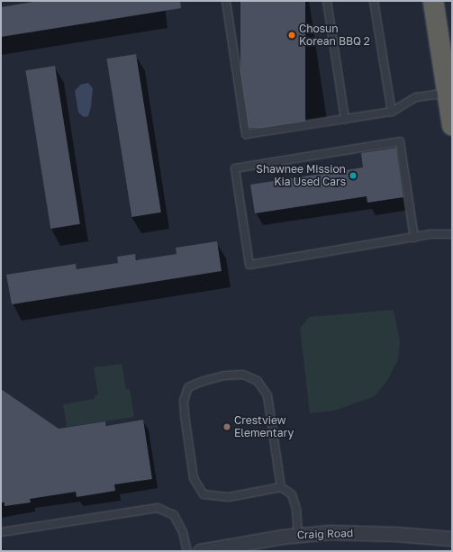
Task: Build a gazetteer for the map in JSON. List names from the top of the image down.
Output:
{
  "streets": {
    "street": ["Craig Road"]
  },
  "places": ["Chosun Korean BBQ 2", "Shawnee Mission Kia Used Cars", "Crestview Elementary"]
}
